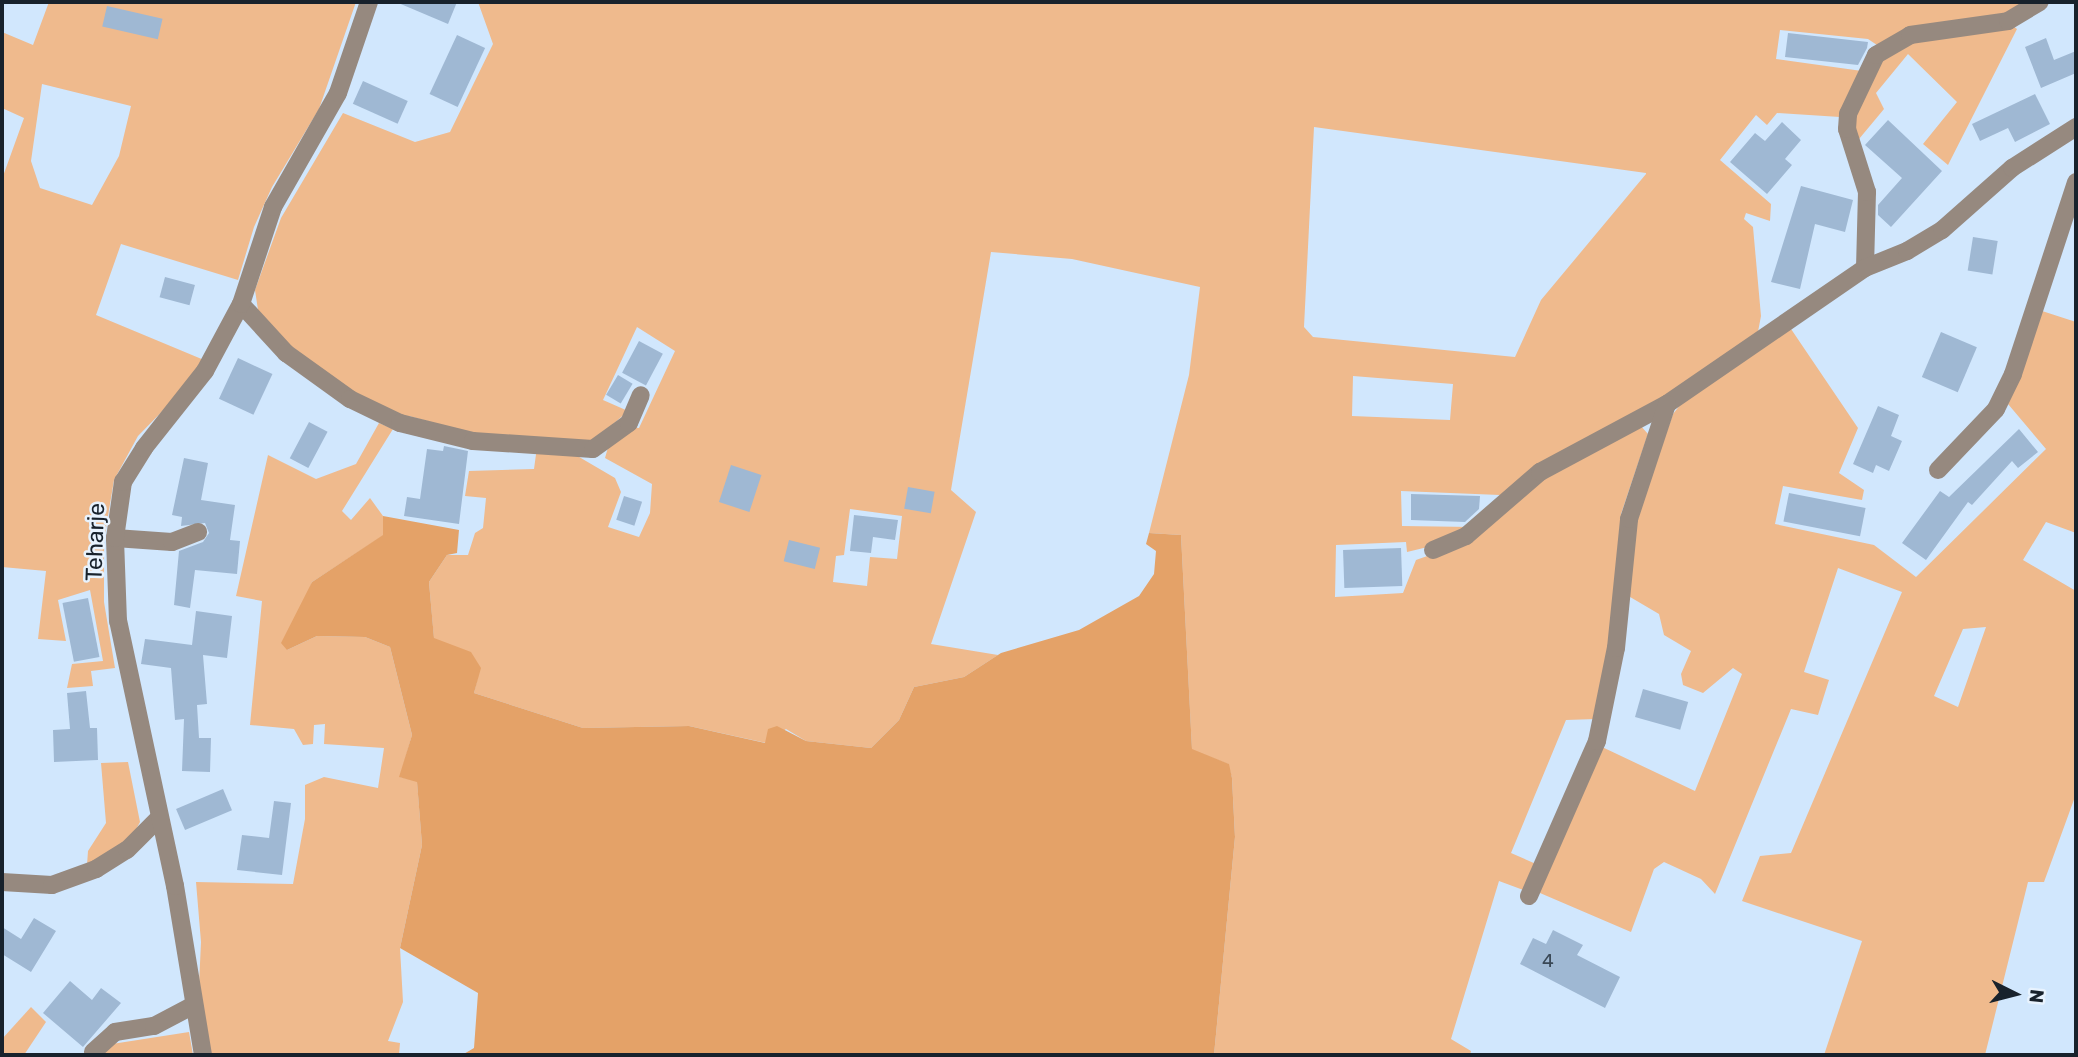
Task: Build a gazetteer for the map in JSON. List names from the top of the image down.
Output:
{
  "streets": {
    "street": ["Teharje"]
  },
  "house_numbers": ["4"],
  "north": "right"
}
